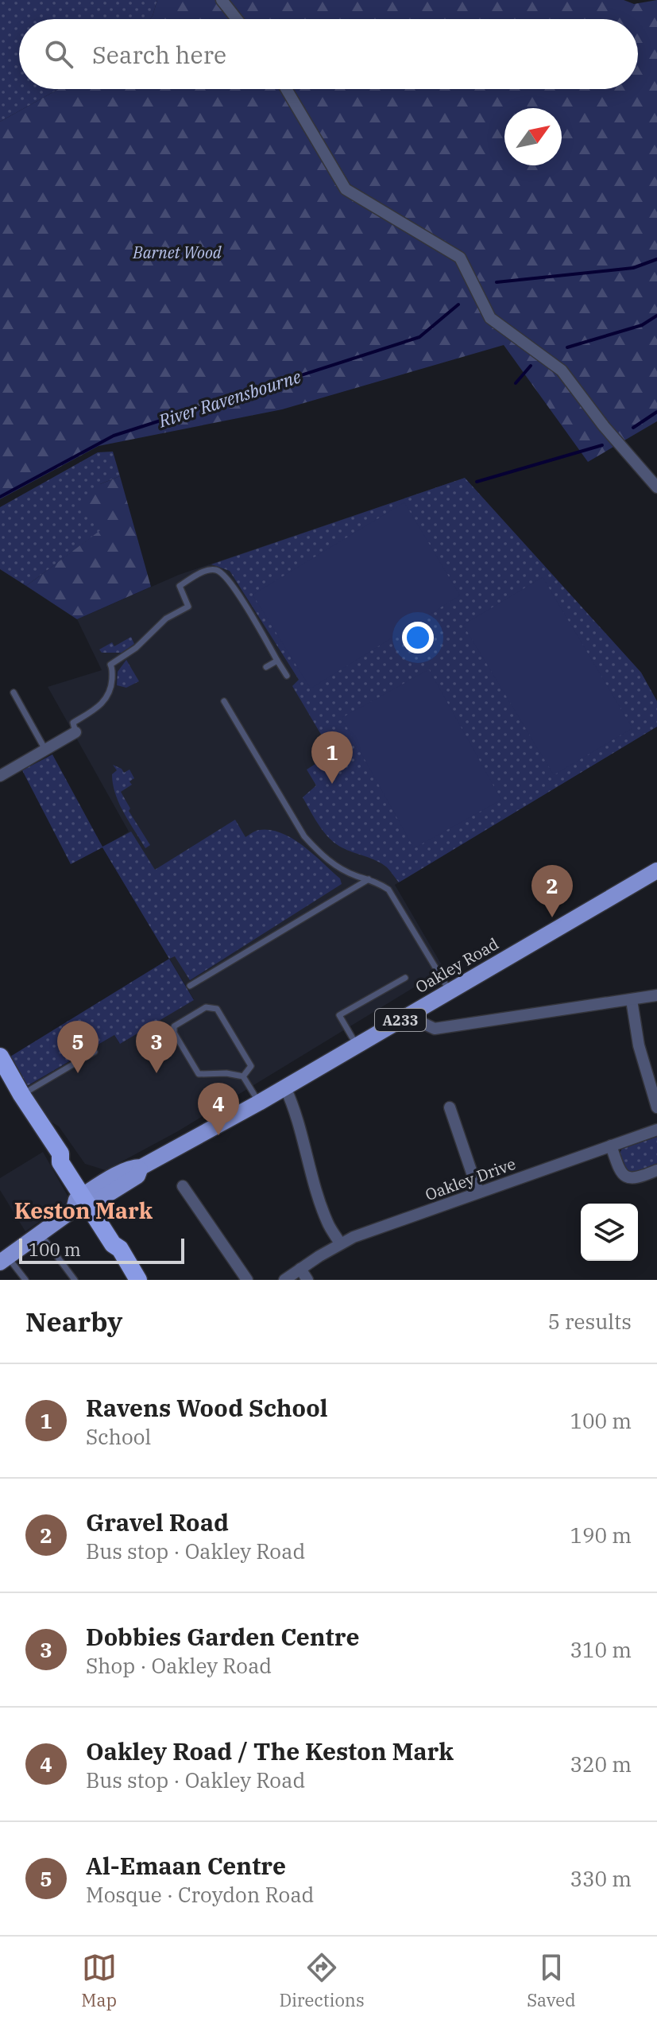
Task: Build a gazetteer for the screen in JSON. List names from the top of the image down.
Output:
{
  "streets": {
    "main road": ["Oakley Road", "A233"],
    "street": ["Oakley Drive"]
  },
  "crossings": [
    ["Oakley Road", "A233"]
  ],
  "districts": ["Keston Mark"],
  "water": ["River Ravensbourne"],
  "parks": ["Barnet Wood"],
  "scale_bar": "100 m",
  "north": "top right",
  "page": {
    "search": "Search here",
    "pins": [
      "1",
      "2",
      "3",
      "5",
      "4"
    ],
    "scale": "100 m",
    "heading": ["Nearby", "5 results"],
    "list": [
      {
        "mark": "1",
        "name": "Ravens Wood School",
        "note": "School",
        "value": "100 m"
      },
      {
        "mark": "2",
        "name": "Gravel Road",
        "note": "Bus stop · Oakley Road",
        "value": "190 m"
      },
      {
        "mark": "3",
        "name": "Dobbies Garden Centre",
        "note": "Shop · Oakley Road",
        "value": "310 m"
      },
      {
        "mark": "4",
        "name": "Oakley Road / The Keston Mark",
        "note": "Bus stop · Oakley Road",
        "value": "320 m"
      },
      {
        "mark": "5",
        "name": "Al-Emaan Centre",
        "note": "Mosque · Croydon Road",
        "value": "330 m"
      }
    ],
    "nav": ["Map", "Directions", "Saved"]
  }
}
